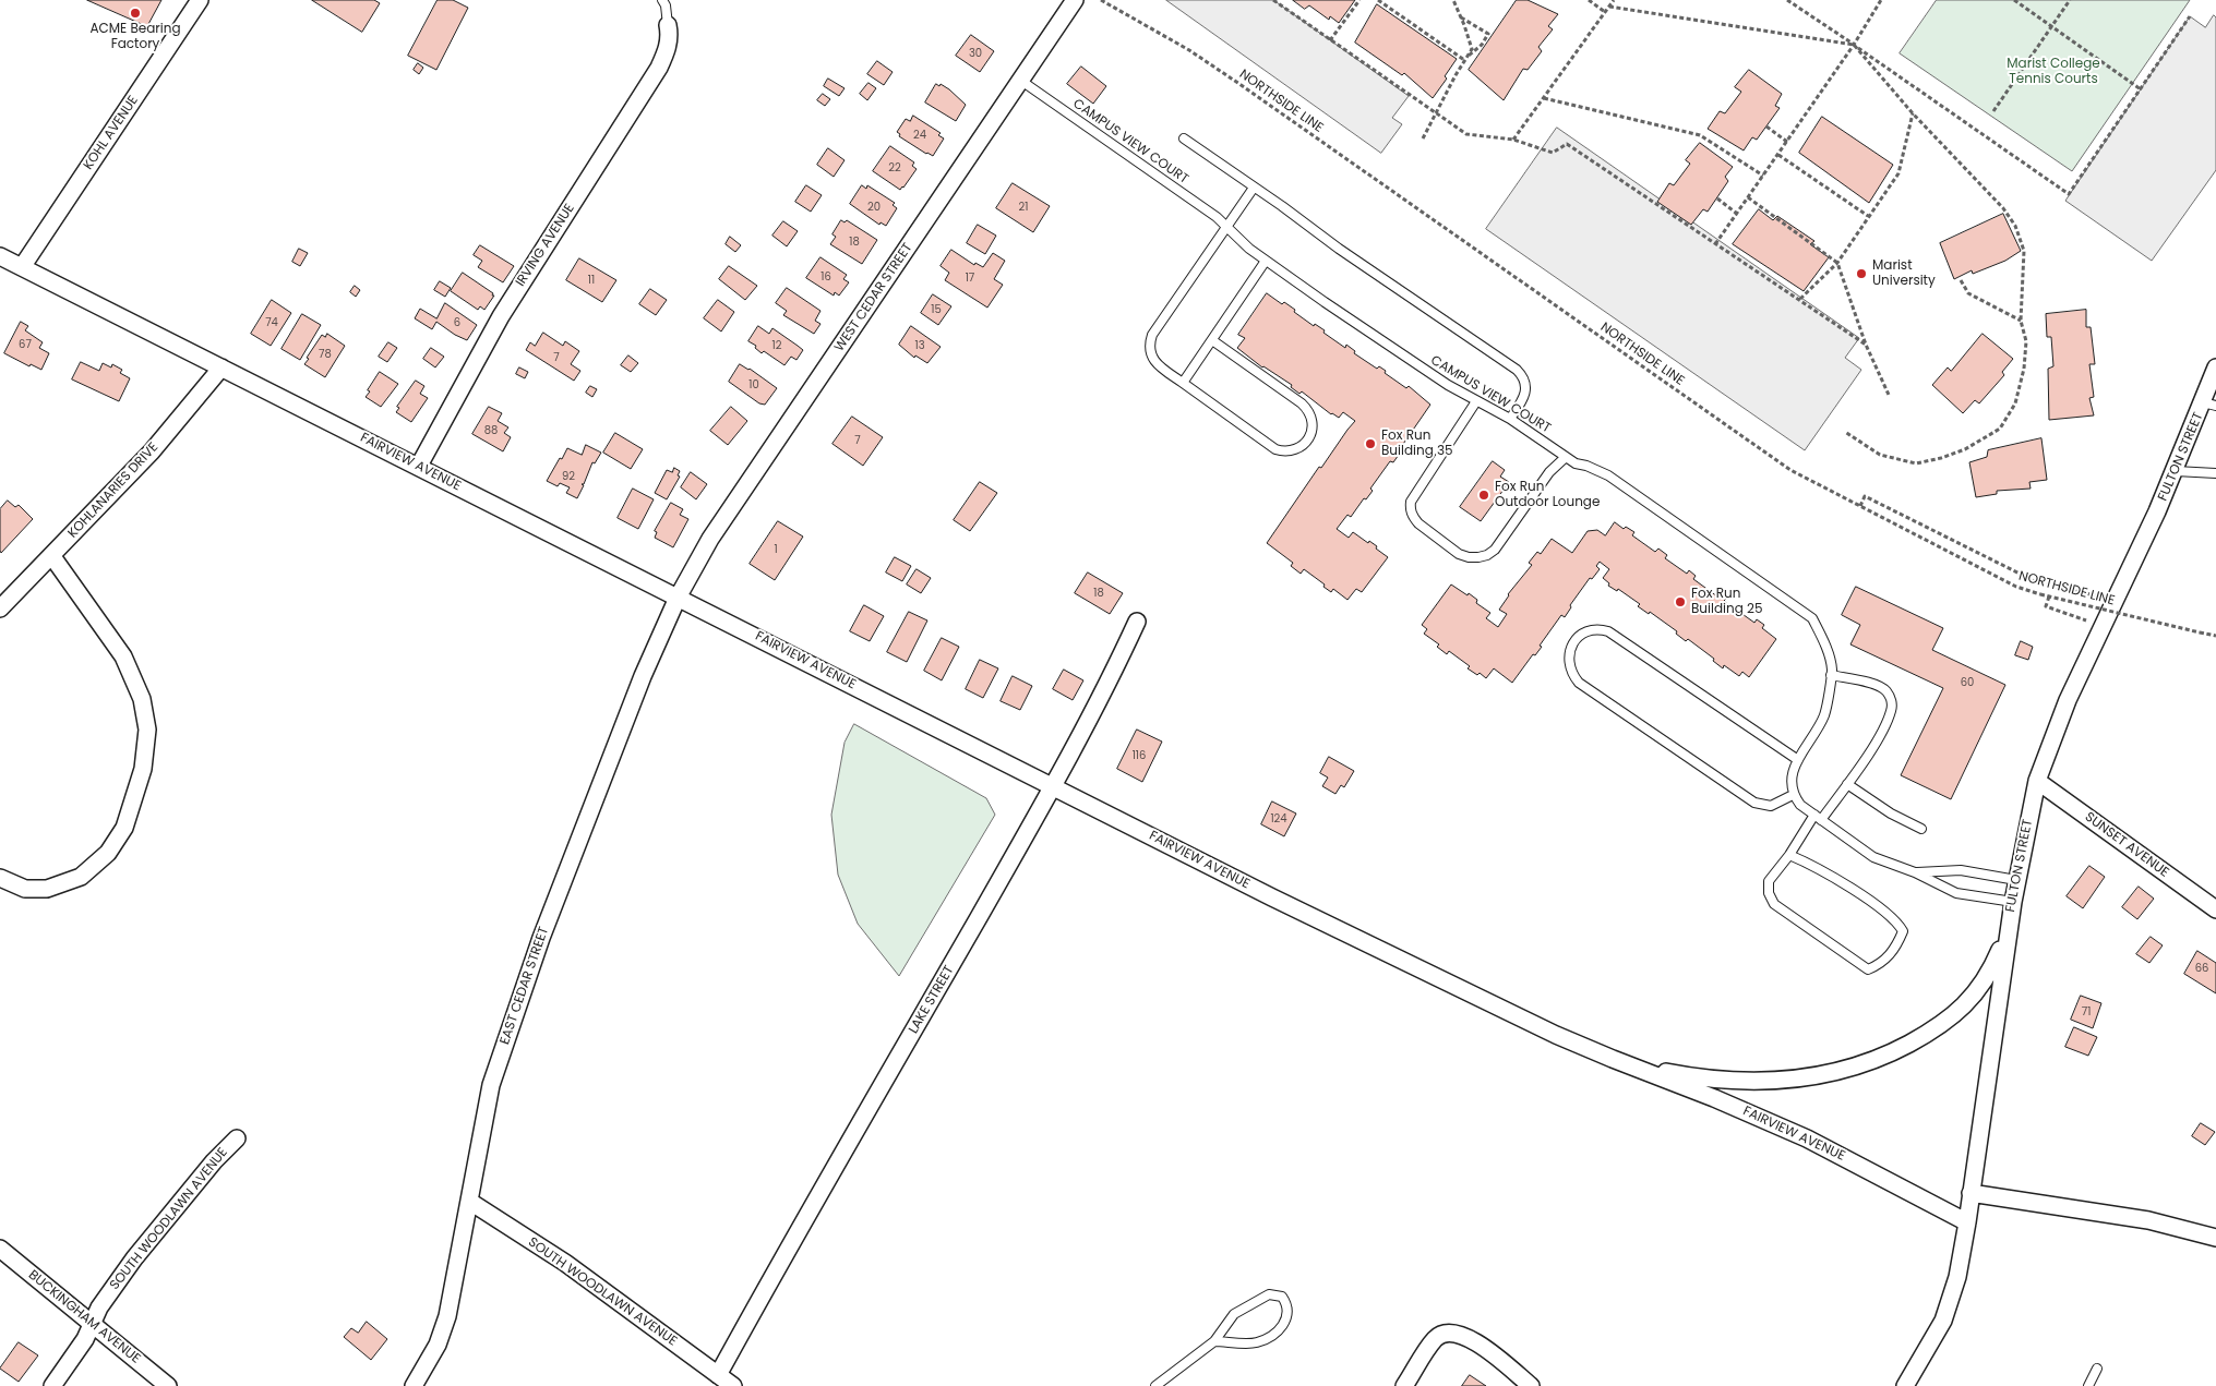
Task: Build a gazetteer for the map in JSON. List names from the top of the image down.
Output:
{
  "streets": {
    "street": [
      "KOHL AVENUE",
      "IRVING AVENUE",
      "WEST CEDAR STREET",
      "FULTON STREET",
      "FAIRVIEW AVENUE",
      "KOHLANARIES DRIVE",
      "SUNSET AVENUE",
      "EAST CEDAR STREET",
      "LAKE STREET",
      "SOUTH WOODLAWN AVENUE",
      "BUCKINGHAM AVENUE"
    ],
    "lane": ["CAMPUS VIEW COURT"],
    "path": ["NORTHSIDE LINE"]
  },
  "crossings": [
    ["KOHL AVENUE", "FAIRVIEW AVENUE"],
    ["CAMPUS VIEW COURT", "WEST CEDAR STREET"],
    ["IRVING AVENUE", "FAIRVIEW AVENUE"],
    ["WEST CEDAR STREET", "FAIRVIEW AVENUE"],
    ["WEST CEDAR STREET", "EAST CEDAR STREET"],
    ["FULTON STREET", "FAIRVIEW AVENUE"],
    ["FULTON STREET", "SUNSET AVENUE"],
    ["FAIRVIEW AVENUE", "KOHLANARIES DRIVE"],
    ["FAIRVIEW AVENUE", "EAST CEDAR STREET"],
    ["FAIRVIEW AVENUE", "LAKE STREET"],
    ["EAST CEDAR STREET", "SOUTH WOODLAWN AVENUE"],
    ["LAKE STREET", "SOUTH WOODLAWN AVENUE"],
    ["SOUTH WOODLAWN AVENUE", "BUCKINGHAM AVENUE"]
  ],
  "parks": ["Marist College Tennis Courts"],
  "places": [
    "ACME Bearing Factory",
    "Marist University",
    "Fox Run Building 35",
    "Fox Run Outdoor Lounge",
    "Fox Run Building 25"
  ],
  "house_numbers": [
    "30",
    "24",
    "22",
    "20",
    "21",
    "18",
    "16",
    "17",
    "11",
    "15",
    "74",
    "6",
    "67",
    "12",
    "13",
    "78",
    "7",
    "10",
    "88",
    "7",
    "92",
    "1",
    "18",
    "60",
    "116",
    "124",
    "66",
    "71"
  ]
}
